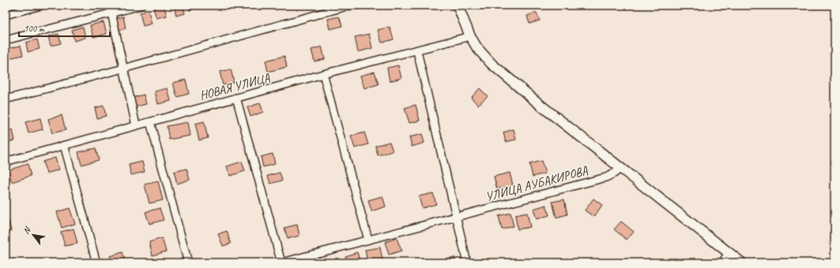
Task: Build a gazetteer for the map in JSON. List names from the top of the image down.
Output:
{
  "streets": {
    "street": ["НОВАЯ УЛИЦА", "УЛИЦА АУБАКИРОВА"]
  },
  "scale_bar": "100 m",
  "north": "top left"
}
